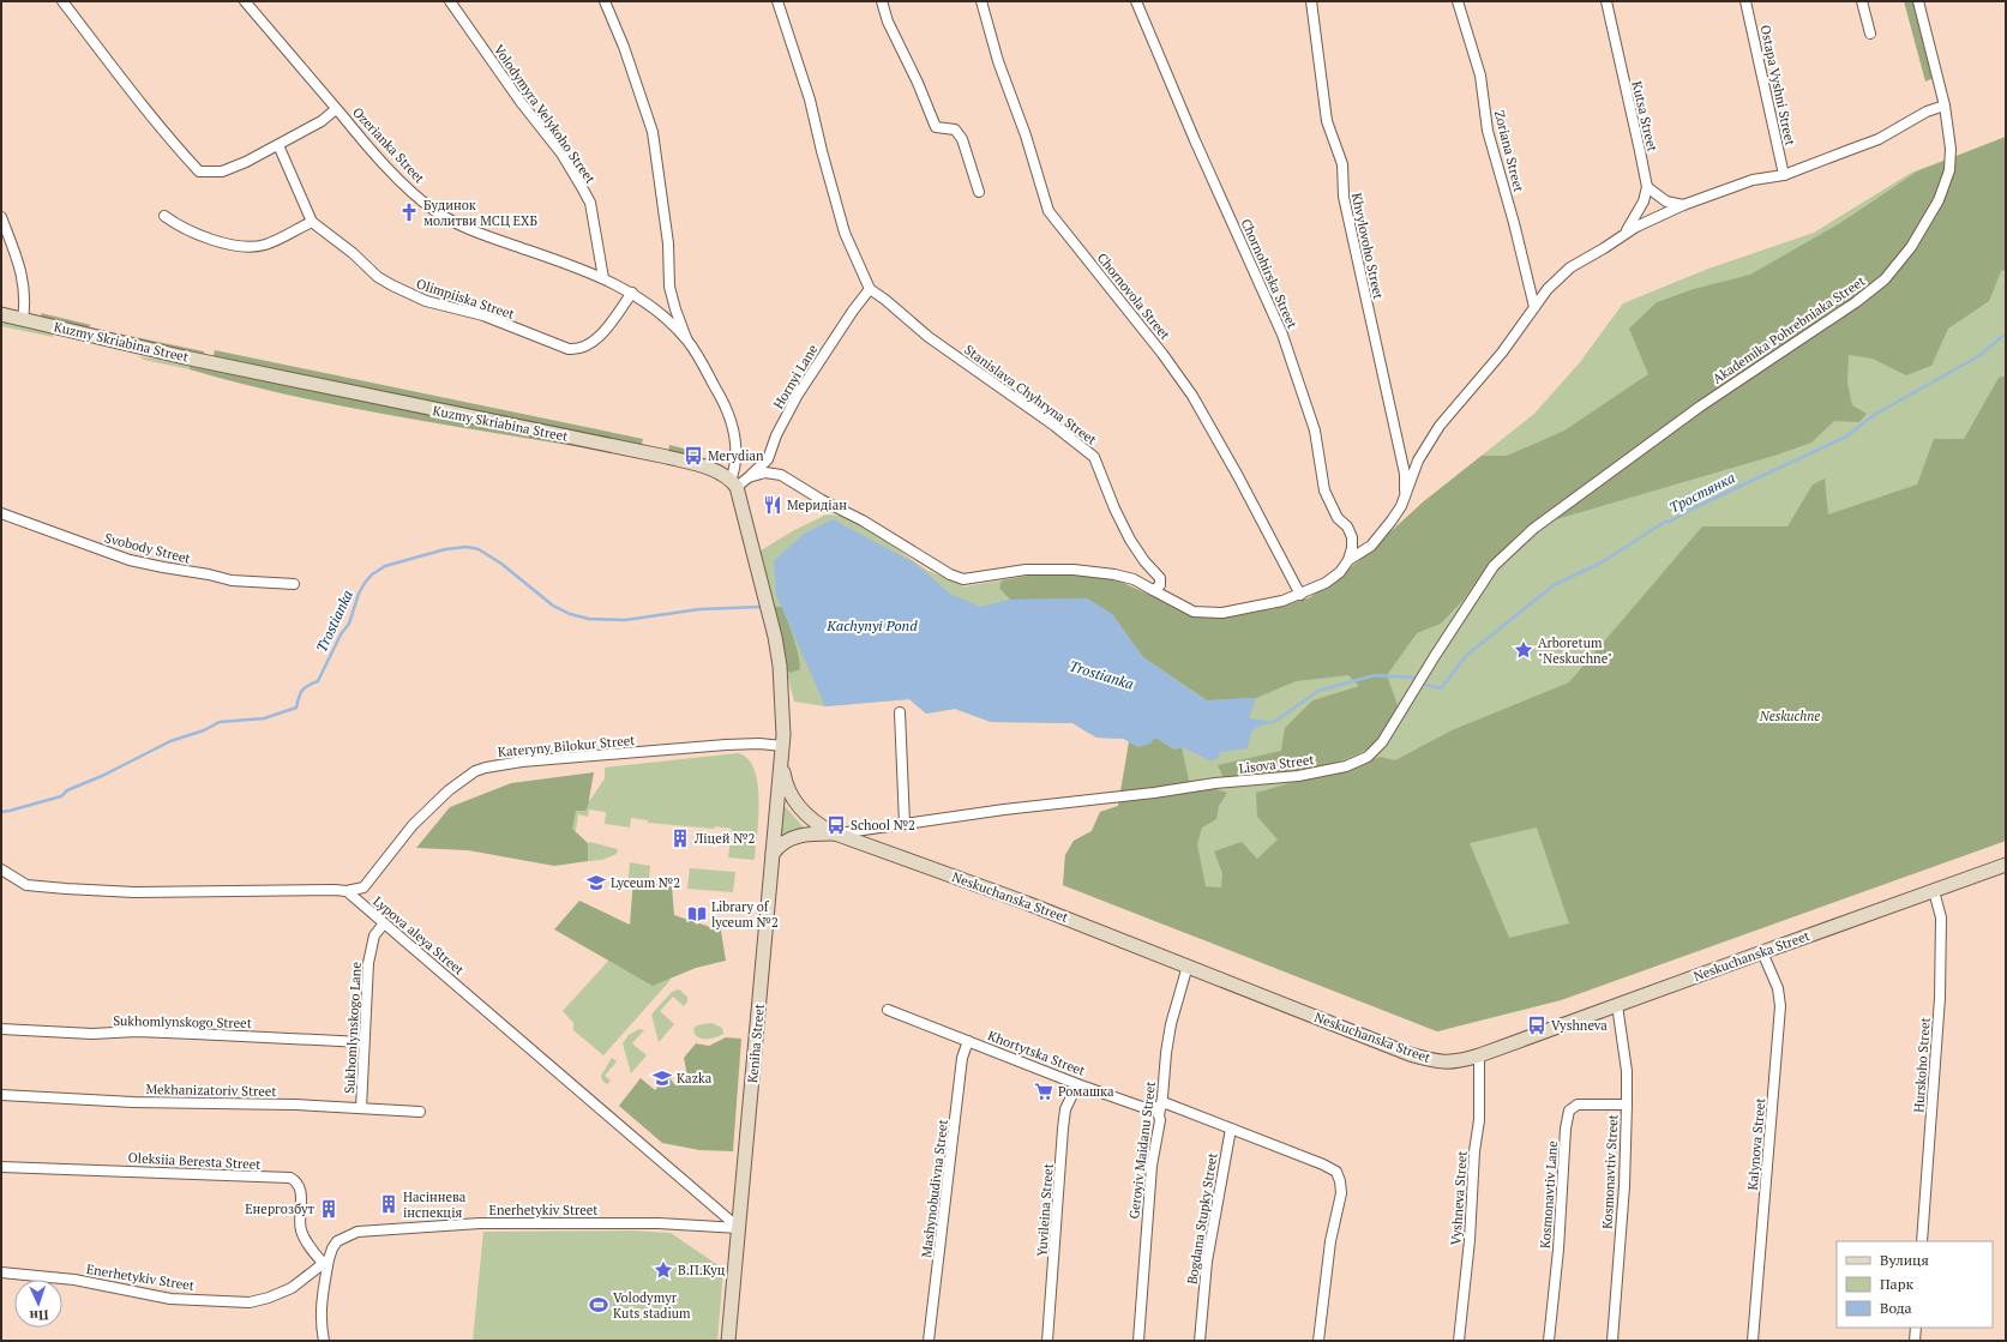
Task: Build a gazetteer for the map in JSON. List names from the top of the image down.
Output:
{
  "streets": {
    "main road": ["Kuzmy Skriabina Street", "Neskuchanska Street", "Keniha Street"],
    "street": [
      "Ostapa Vyshni Street",
      "Volodymyra Velykoho Street",
      "Kutsa Street",
      "Ozerianka Street",
      "Zoriana Street",
      "Khvylovoho Street",
      "Chornohirska Street",
      "Chornovola Street",
      "Olimpiiska Street",
      "Akademika Pohrebniaka Street",
      "Hornyi Lane",
      "Stanislava Chyhryna Street",
      "Svobody Street",
      "Kateryny Bilokur Street",
      "Lisova Street",
      "Lypova aleya Street",
      "Sukhomlynskogo Street",
      "Sukhomlynskogo Lane",
      "Khortytska Street",
      "Hurskoho Street",
      "Mekhanizatoriv Street",
      "Kalynova Street",
      "Geroyiv Maidanu Street",
      "Oleksiia Beresta Street",
      "Kosmonavtiv Street",
      "Mashynobudivna Street",
      "Kosmonavtiv Lane",
      "Vyshneva Street",
      "Enerhetykiv Street",
      "Yuvileina Street",
      "Bogdana Stupky Street"
    ]
  },
  "crossings": [
    ["Volodymyra Velykoho Street", "Ozerianka Street"],
    ["Ozerianka Street", "Olimpiiska Street"],
    ["Ozerianka Street", "Kuzmy Skriabina Street"],
    ["Akademika Pohrebniaka Street", "Lisova Street"],
    ["Hornyi Lane", "Stanislava Chyhryna Street"],
    ["Kateryny Bilokur Street", "Lypova aleya Street"],
    ["Kateryny Bilokur Street", "Keniha Street"],
    ["Lisova Street", "Neskuchanska Street"],
    ["Neskuchanska Street", "Keniha Street"],
    ["Neskuchanska Street", "Hurskoho Street"],
    ["Neskuchanska Street", "Kalynova Street"],
    ["Neskuchanska Street", "Geroyiv Maidanu Street"],
    ["Neskuchanska Street", "Kosmonavtiv Street"],
    ["Neskuchanska Street", "Vyshneva Street"],
    ["Lypova aleya Street", "Sukhomlynskogo Lane"],
    ["Lypova aleya Street", "Keniha Street"],
    ["Lypova aleya Street", "Enerhetykiv Street"],
    ["Sukhomlynskogo Street", "Sukhomlynskogo Lane"],
    ["Sukhomlynskogo Lane", "Mekhanizatoriv Street"],
    ["Keniha Street", "Enerhetykiv Street"],
    ["Khortytska Street", "Geroyiv Maidanu Street"],
    ["Khortytska Street", "Mashynobudivna Street"],
    ["Khortytska Street", "Yuvileina Street"],
    ["Khortytska Street", "Bogdana Stupky Street"],
    ["Oleksiia Beresta Street", "Enerhetykiv Street"],
    ["Kosmonavtiv Street", "Kosmonavtiv Lane"]
  ],
  "water": ["Тростянка", "Trostianka", "Kachynyi Pond"],
  "parks": ["Neskuchne"],
  "places": {
    "church": ["Будинок молитви МСЦ ЕХБ"],
    "bus stop": ["Merydian", "School №2", "Vyshneva"],
    "restaurant": ["Меридіан"],
    "place": ["Arboretum \"Neskuchne\"", "В.П.Куц"],
    "building": ["Ліцей №2", "Насіннева інспекція", "Енергозбут"],
    "school or university": ["Lyceum №2", "Kazka"],
    "library": ["Library of lyceum №2"],
    "supermarket": ["Ромашка"],
    "sports": ["Volodymyr Kuts stadium"]
  },
  "legend": ["Вулиця", "Парк", "Вода"],
  "north": "bottom"
}
